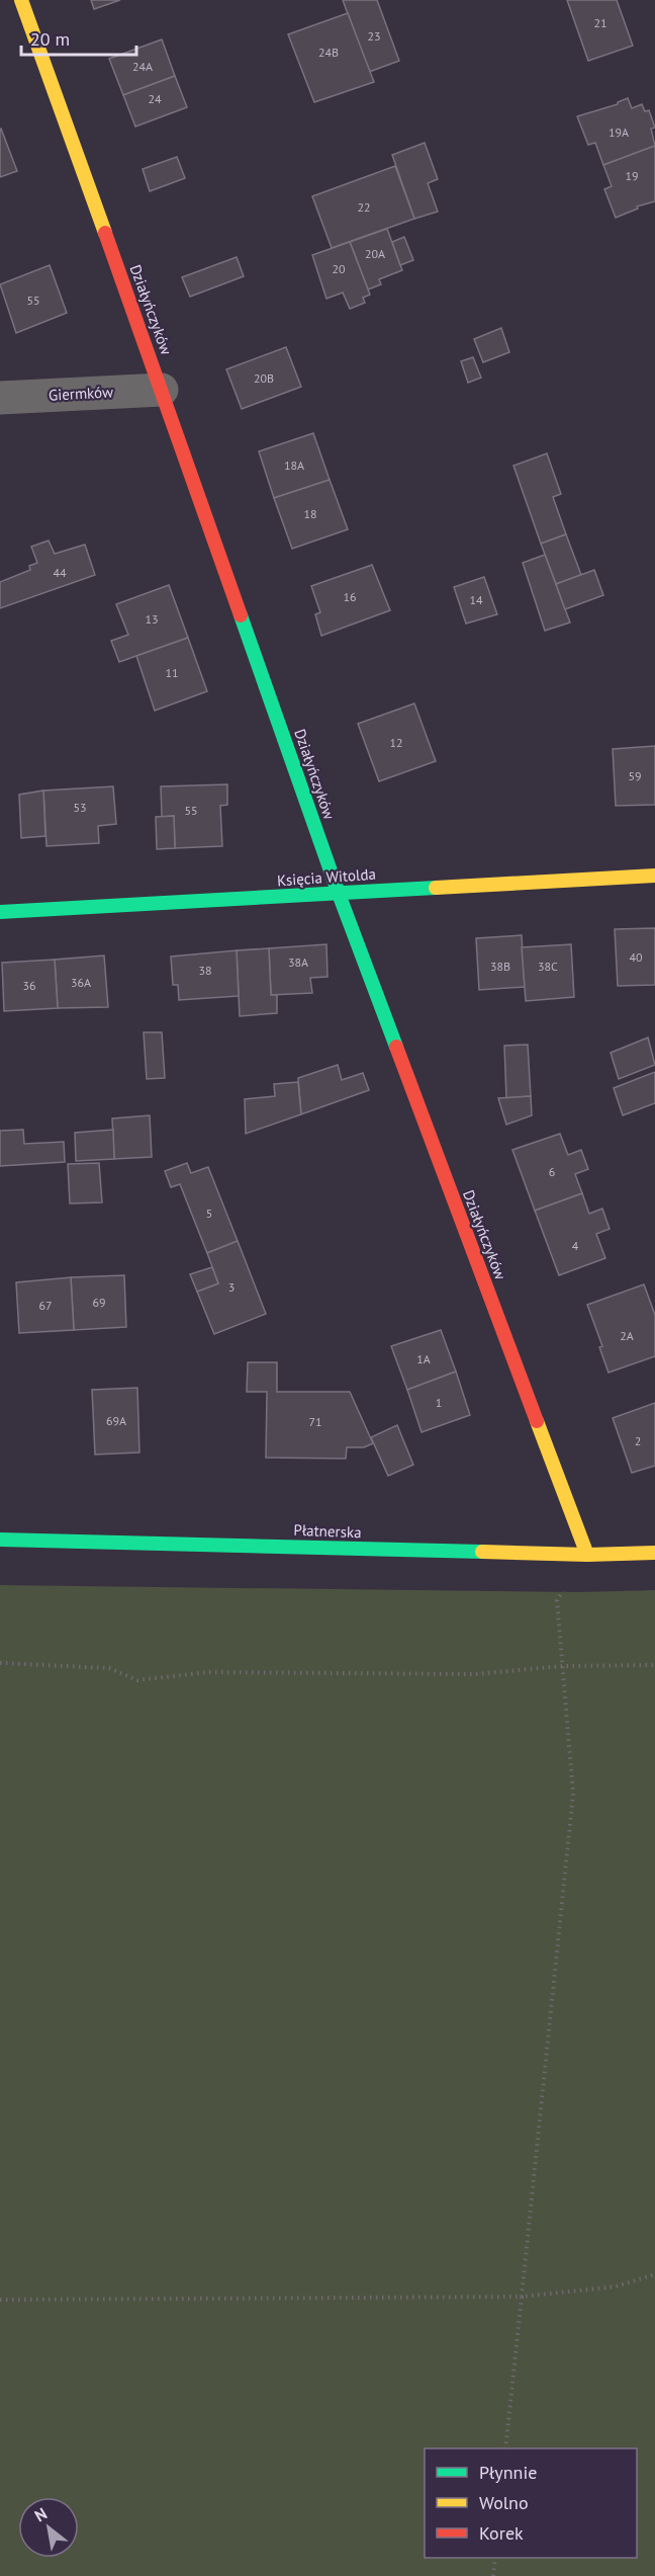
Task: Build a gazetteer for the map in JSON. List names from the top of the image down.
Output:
{
  "streets": {
    "street": [
      "Działyńczyków",
      "Giermków",
      "Księcia Witolda",
      "Płatnerska"
    ]
  },
  "crossings": [
    ["Działyńczyków", "Giermków"],
    ["Działyńczyków", "Księcia Witolda"],
    ["Działyńczyków", "Płatnerska"]
  ],
  "house_numbers": [
    "21",
    "23",
    "24B",
    "24A",
    "24",
    "19A",
    "19",
    "22",
    "20A",
    "20",
    "55",
    "20B",
    "18A",
    "18",
    "44",
    "16",
    "14",
    "13",
    "11",
    "12",
    "59",
    "53",
    "55",
    "40",
    "38A",
    "38B",
    "38C",
    "38",
    "36A",
    "36",
    "6",
    "5",
    "4",
    "3",
    "69",
    "67",
    "2A",
    "1A",
    "1",
    "69A",
    "71",
    "2"
  ],
  "legend": ["Płynnie", "Wolno", "Korek"],
  "scale_bar": "20 m",
  "north": "top left"
}
